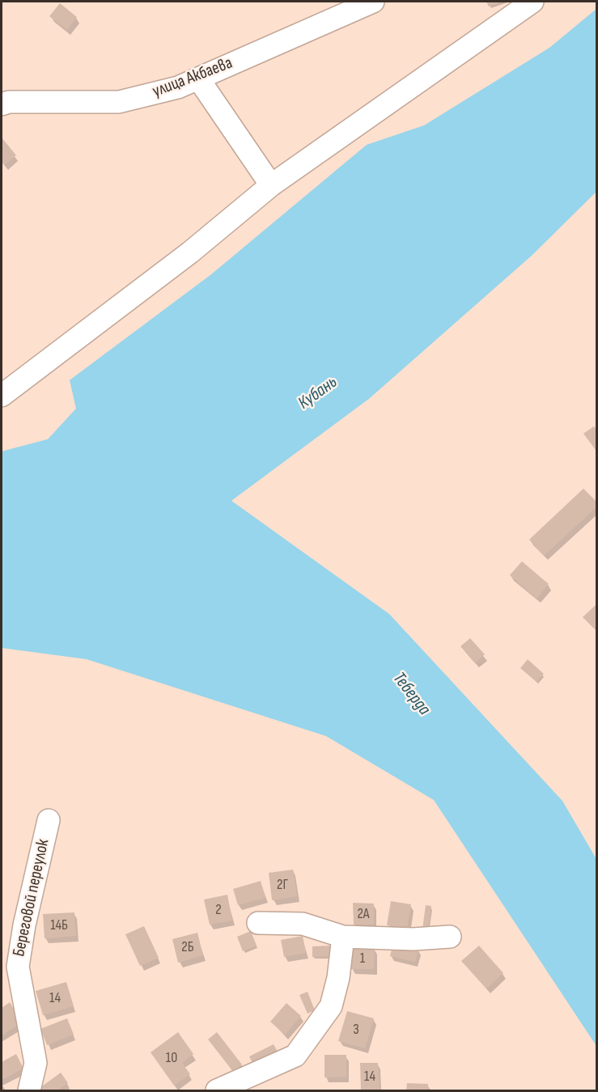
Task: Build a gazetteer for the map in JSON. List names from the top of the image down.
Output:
{
  "streets": {
    "street": ["улица Акбаева", "Береговой переулок"]
  },
  "water": ["Кубань", "Теберда"],
  "house_numbers": [
    "2Г",
    "2",
    "2А",
    "14Б",
    "2Б",
    "1",
    "14",
    "3",
    "10",
    "14"
  ]
}
